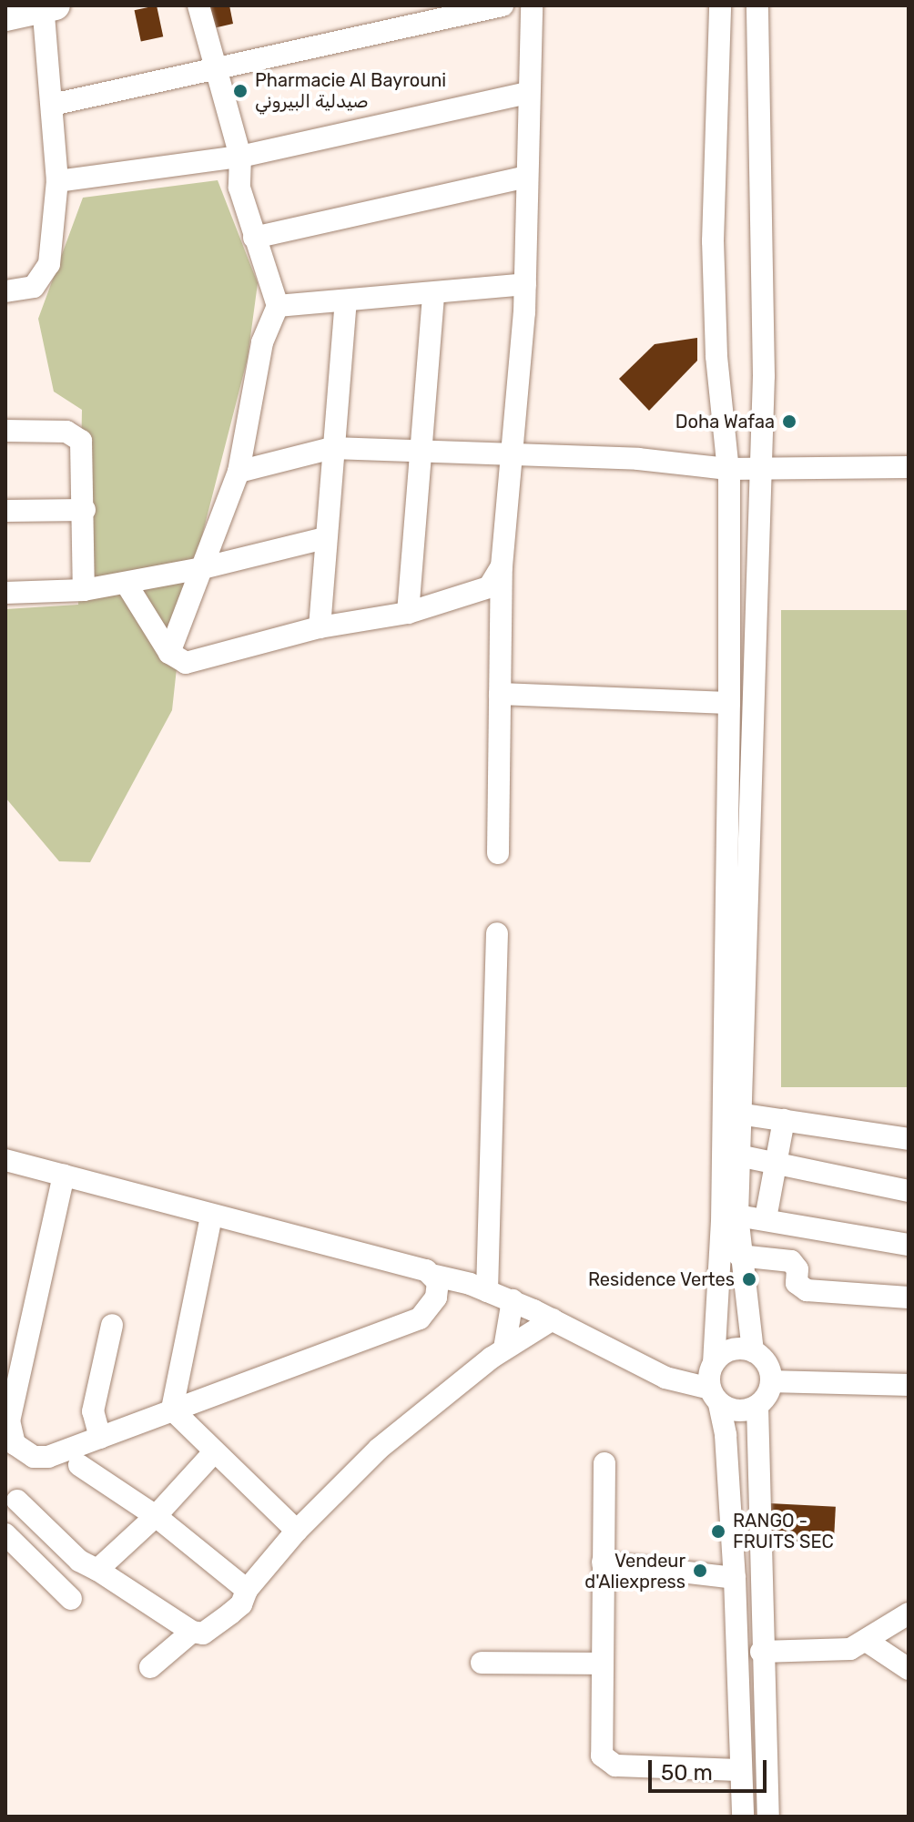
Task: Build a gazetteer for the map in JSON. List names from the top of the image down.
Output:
{
  "places": [
    "Pharmacie Al Bayrouni صيدلية البيروني",
    "Doha Wafaa",
    "Residence Vertes",
    "RANGO - FRUITS SEC",
    "Vendeur d'Aliexpress"
  ],
  "scale_bar": "50 m"
}
